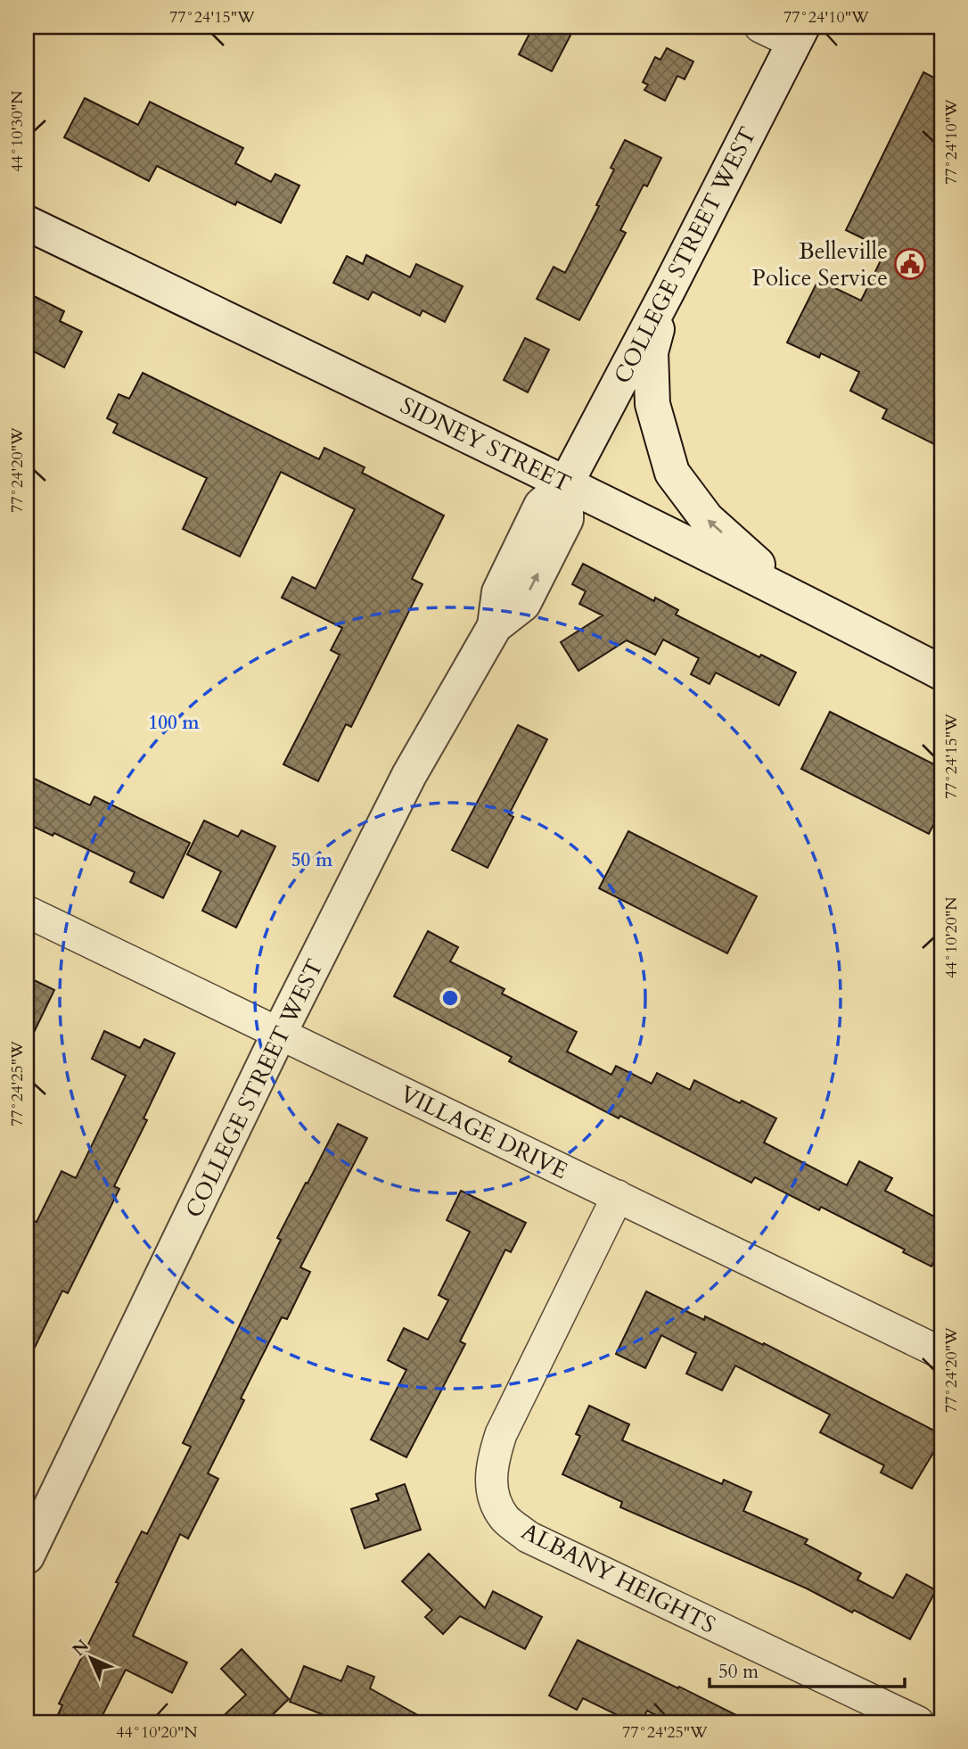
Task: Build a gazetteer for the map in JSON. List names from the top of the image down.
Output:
{
  "streets": {
    "main road": ["COLLEGE STREET WEST", "SIDNEY STREET"],
    "street": ["VILLAGE DRIVE", "ALBANY HEIGHTS"]
  },
  "crossings": [
    ["COLLEGE STREET WEST", "SIDNEY STREET"],
    ["COLLEGE STREET WEST", "VILLAGE DRIVE"],
    ["VILLAGE DRIVE", "ALBANY HEIGHTS"]
  ],
  "places": {
    "public building": ["Belleville Police Service"]
  },
  "scale_bar": "50 m",
  "north": "top left",
  "coordinates": [
    "77°24'15\"W",
    "77°24'10\"W",
    "44°10'30\"N",
    "77°24'20\"W",
    "44°10'20\"N",
    "77°24'25\"W"
  ],
  "rings": ["100 m", "50 m"]
}
